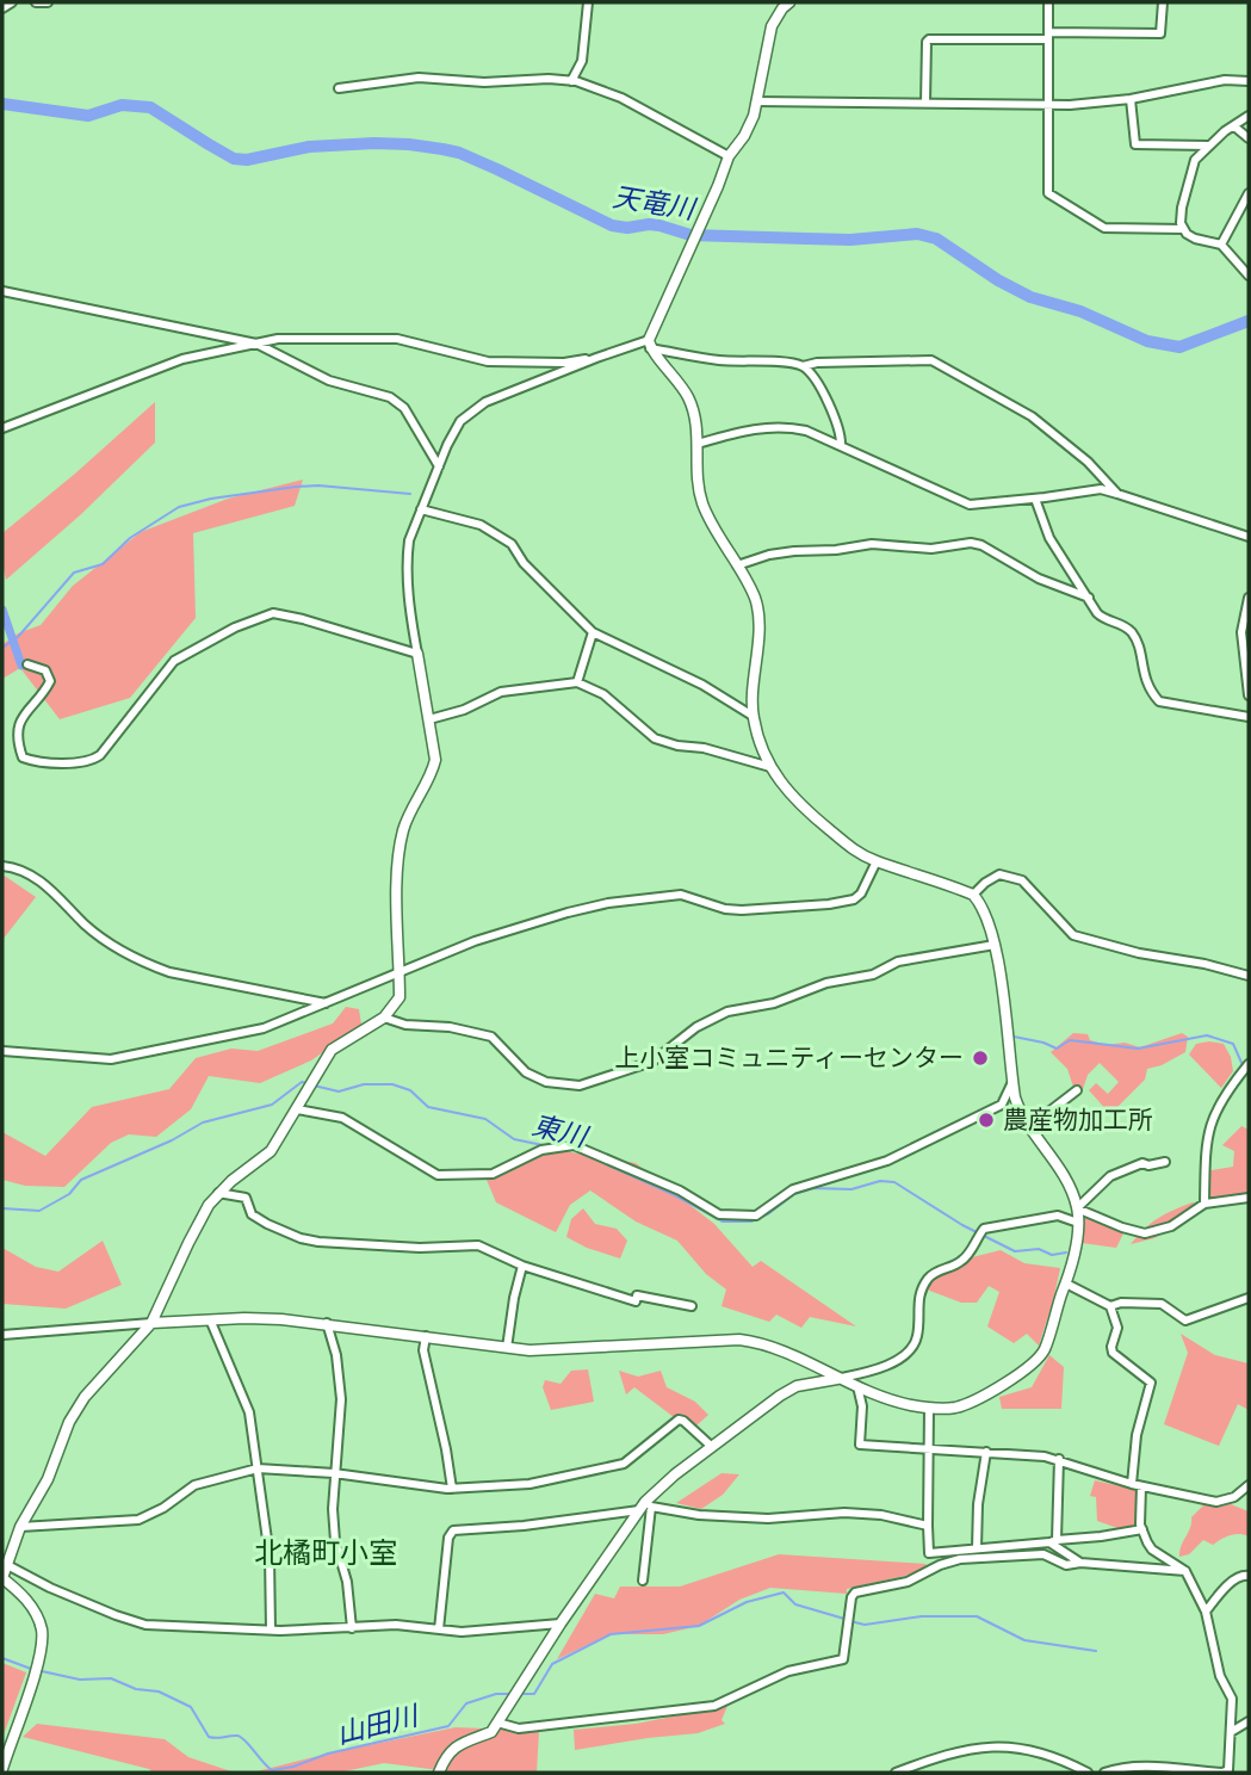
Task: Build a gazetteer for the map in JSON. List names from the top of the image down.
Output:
{
  "districts": ["北橘町小室"],
  "water": ["天竜川", "東川", "山田川"],
  "places": ["上小室コミュニティーセンター", "農産物加工所"]
}
